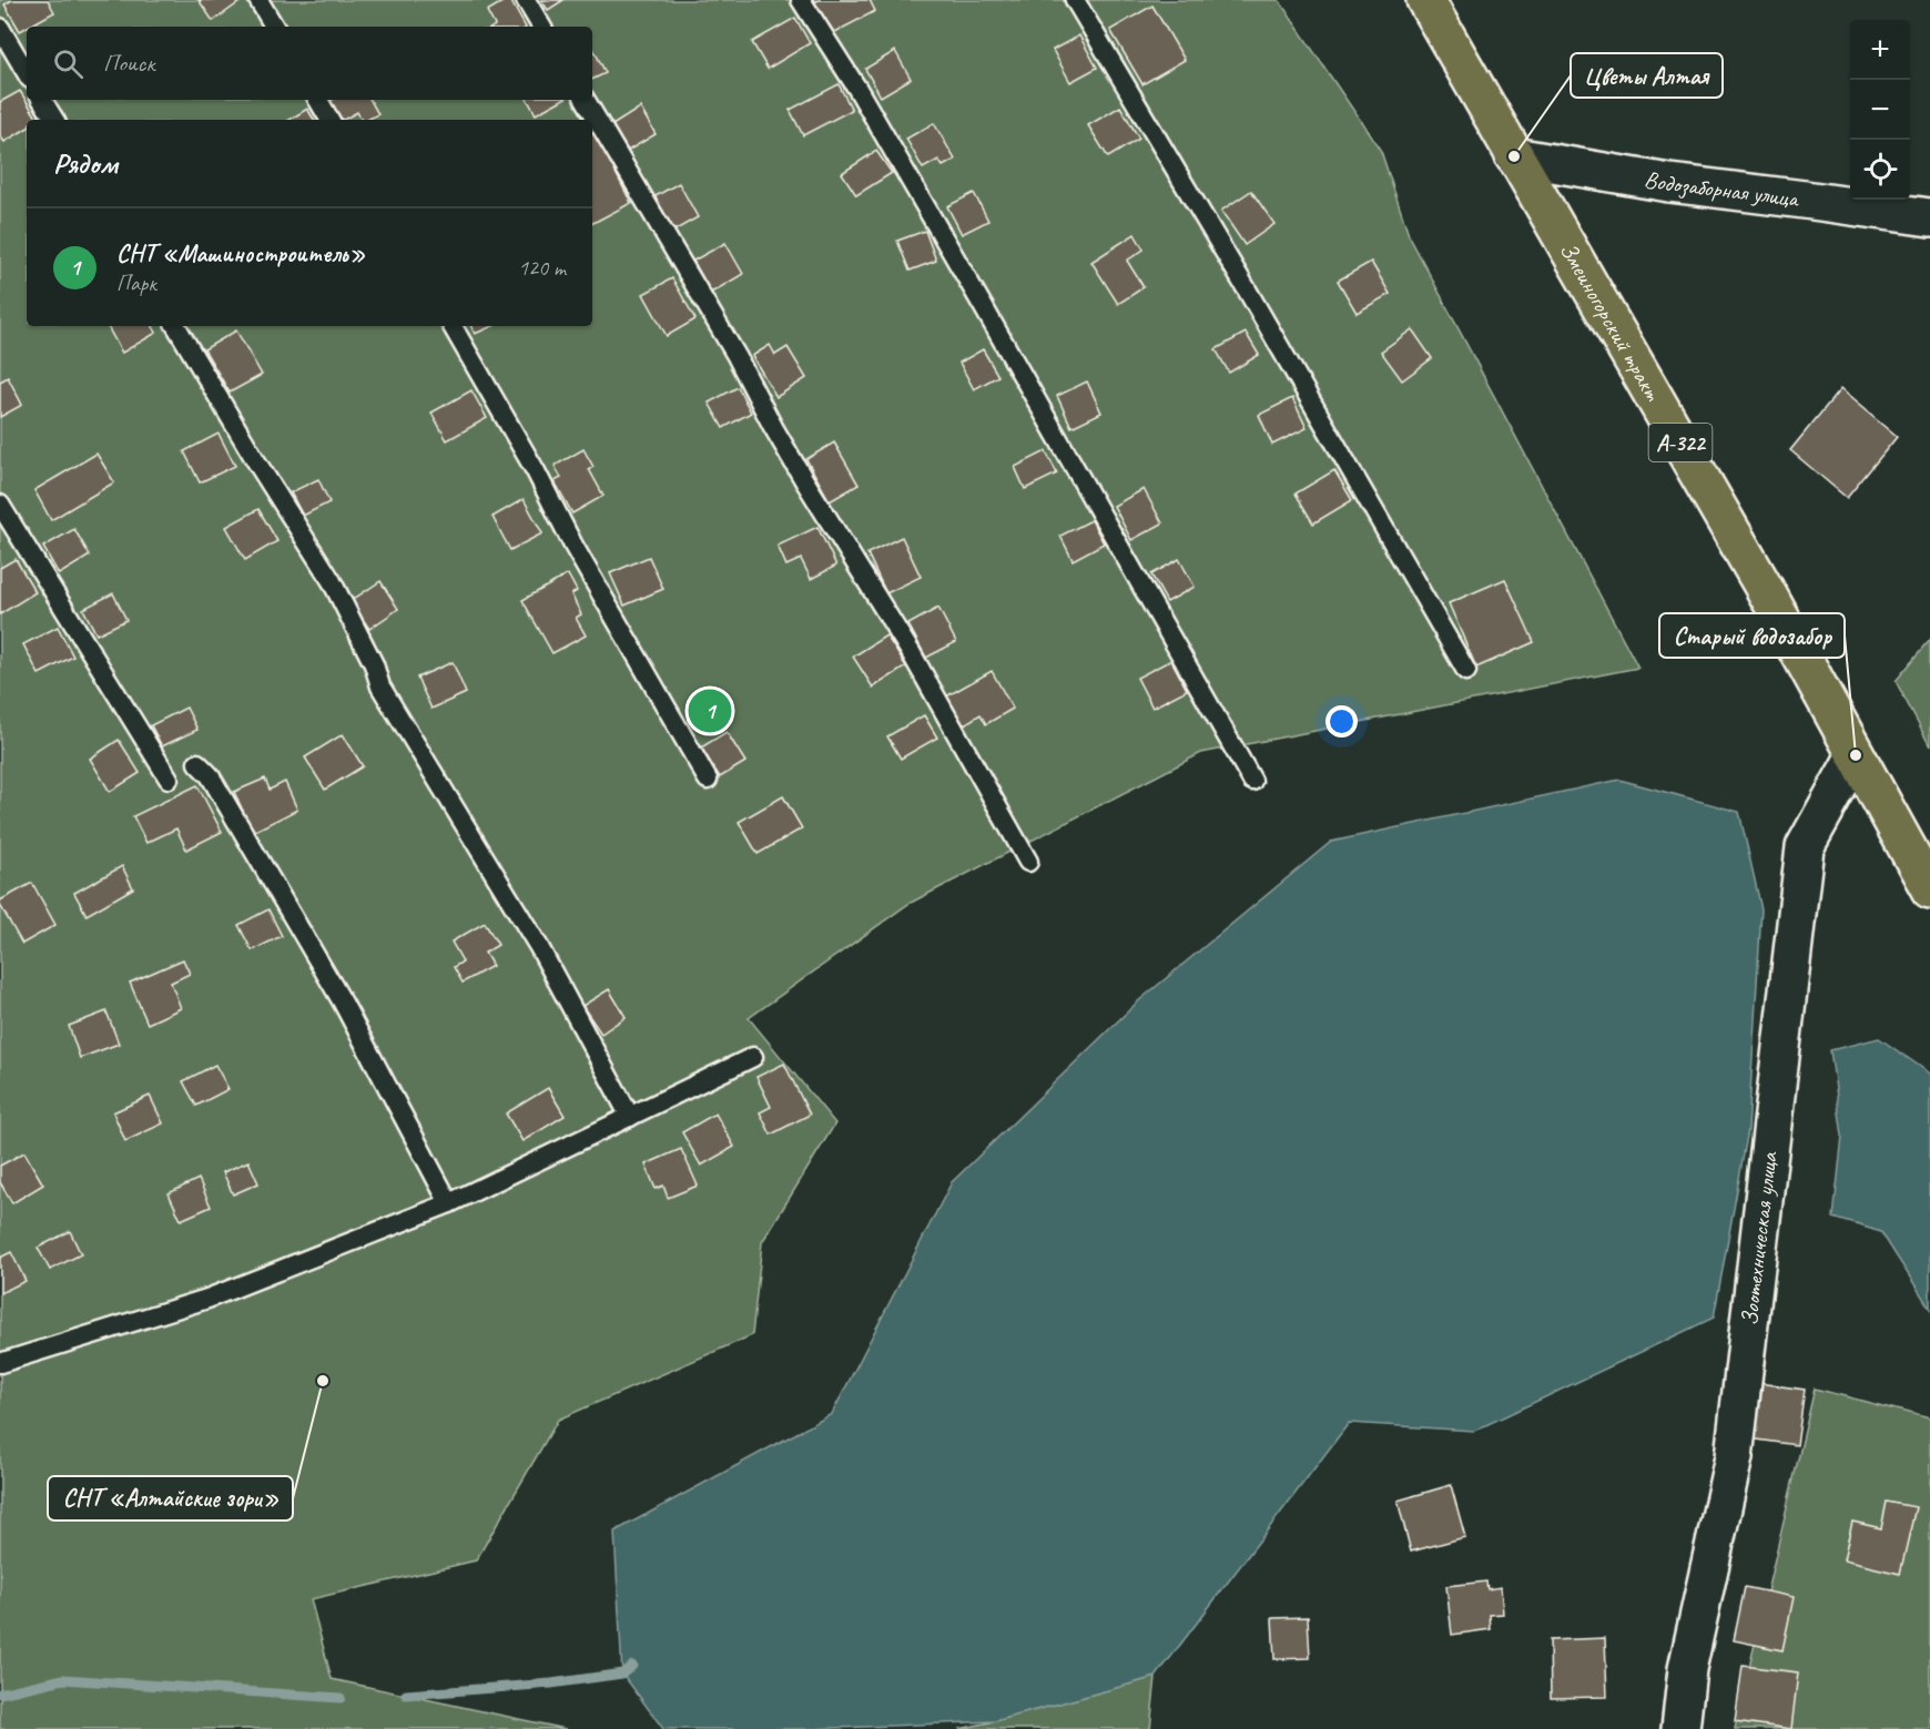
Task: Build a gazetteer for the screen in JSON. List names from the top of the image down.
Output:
{
  "streets": {
    "highway": ["Змеиногорский тракт", "А-322"],
    "street": ["Водозаборная улица", "Зоотехническая улица"]
  },
  "crossings": [
    ["Водозаборная улица", "Змеиногорский тракт"],
    ["Змеиногорский тракт", "Зоотехническая улица"]
  ],
  "places": ["Цветы Алтая", "Старый водозабор", "СНТ «Алтайские зори»"],
  "page": {
    "map_buttons": ["+", "−"],
    "search": "Поиск",
    "heading": "Рядом",
    "list": [
      {
        "mark": "1",
        "name": "СНТ «Машиностроитель»",
        "note": "Парк",
        "value": "120 m"
      }
    ],
    "pins": "1"
  }
}
